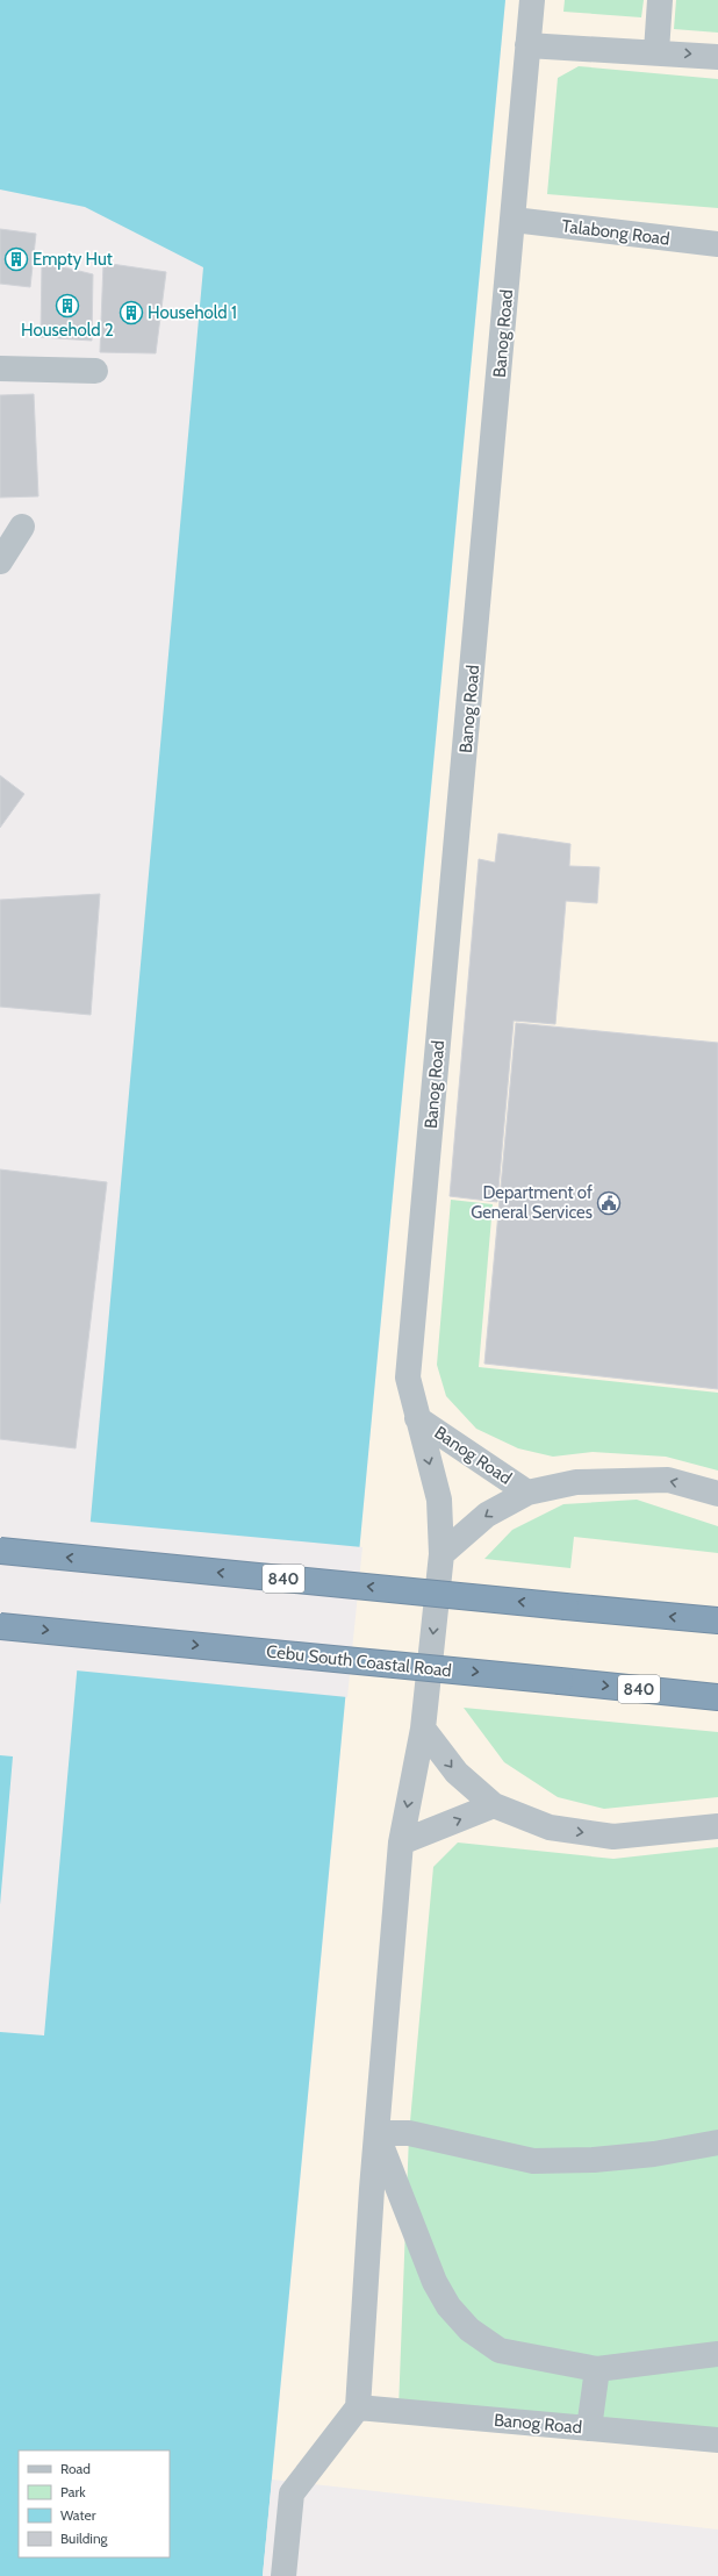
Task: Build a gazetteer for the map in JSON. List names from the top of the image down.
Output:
{
  "streets": {
    "highway": ["840", "Cebu South Coastal Road"],
    "street": ["Talabong Road", "Banog Road"]
  },
  "crossings": [
    ["Talabong Road", "Banog Road"]
  ],
  "places": {
    "building": ["Empty Hut", "Household 2", "Household 1"],
    "public building": ["Department of General Services"]
  },
  "legend": [
    "Road",
    "Park",
    "Water",
    "Building"
  ]
}
